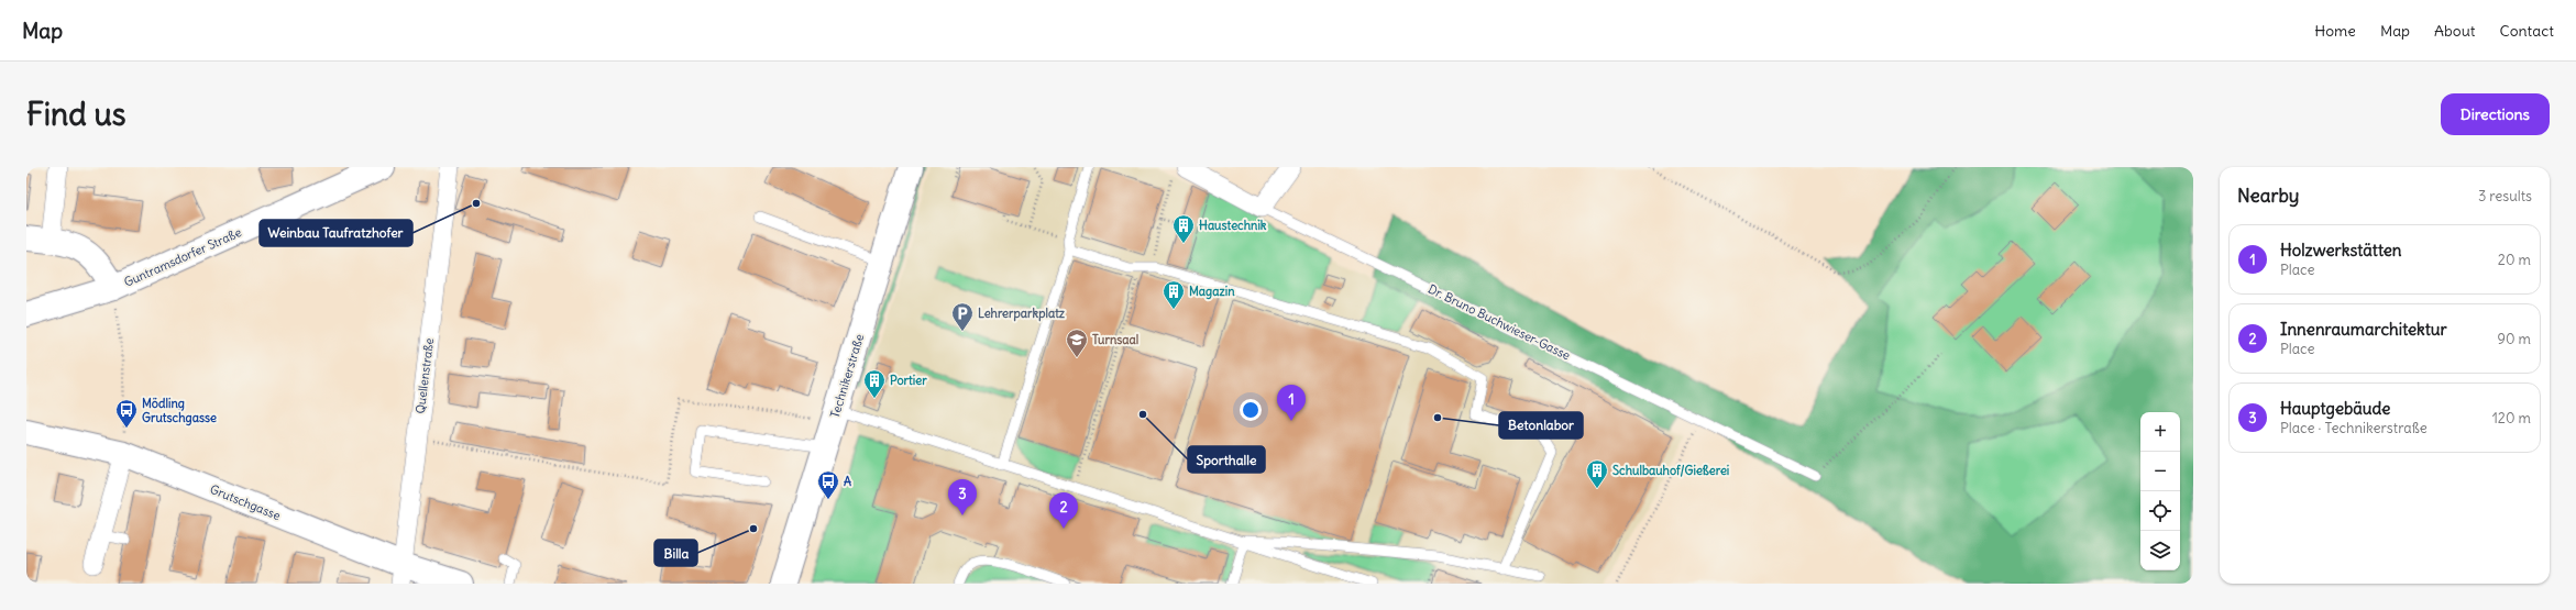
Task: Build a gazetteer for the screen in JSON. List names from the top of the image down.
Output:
{
  "streets": {
    "street": [
      "Guntramsdorfer Straße",
      "Dr. Bruno Buchwieser-Gasse",
      "Quellenstraße",
      "Technikerstraße",
      "Grutschgasse"
    ]
  },
  "crossings": [
    ["Quellenstraße", "Grutschgasse"]
  ],
  "places": {
    "other": [
      "Weinbau Taufratzhofer",
      "Sporthalle",
      "Betonlabor",
      "Billa"
    ],
    "building": [
      "Haustechnik",
      "Magazin",
      "Portier",
      "Schulbauhof/Gießerei"
    ],
    "parking": ["Lehrerparkplatz"],
    "school or university": ["Turnsaal"],
    "bus stop": ["Mödling Grutschgasse", "A"]
  },
  "page": {
    "header": "Map",
    "nav": [
      "Home",
      "Map",
      "About",
      "Contact"
    ],
    "buttons": "Directions",
    "title": "Find us",
    "heading": ["Nearby", "3 results"],
    "list": [
      {
        "mark": "1",
        "name": "Holzwerkstätten",
        "note": "Place",
        "value": "20 m"
      },
      {
        "mark": "2",
        "name": "Innenraumarchitektur",
        "note": "Place",
        "value": "90 m"
      },
      {
        "mark": "3",
        "name": "Hauptgebäude",
        "note": "Place · Technikerstraße",
        "value": "120 m"
      }
    ],
    "pins": ["1", "3", "2"],
    "map_buttons": ["+", "−"]
  }
}
